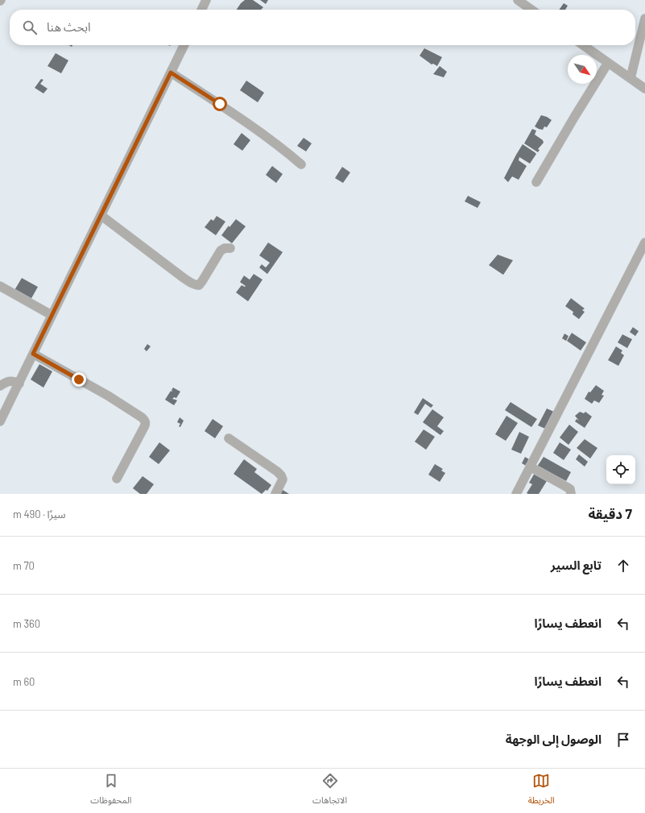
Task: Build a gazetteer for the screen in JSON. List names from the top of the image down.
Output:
{
  "north": "bottom right",
  "page": {
    "search": "ابحث هنا",
    "heading": ["7 دقيقة", "سيرًا · 490 m"],
    "list": [
      ["تابع السير", "70 m"],
      ["انعطف يسارًا", "360 m"],
      ["انعطف يسارًا", "60 m"],
      "الوصول إلى الوجهة"
    ],
    "nav": ["الخريطة", "الاتجاهات", "المحفوظات"]
  }
}
